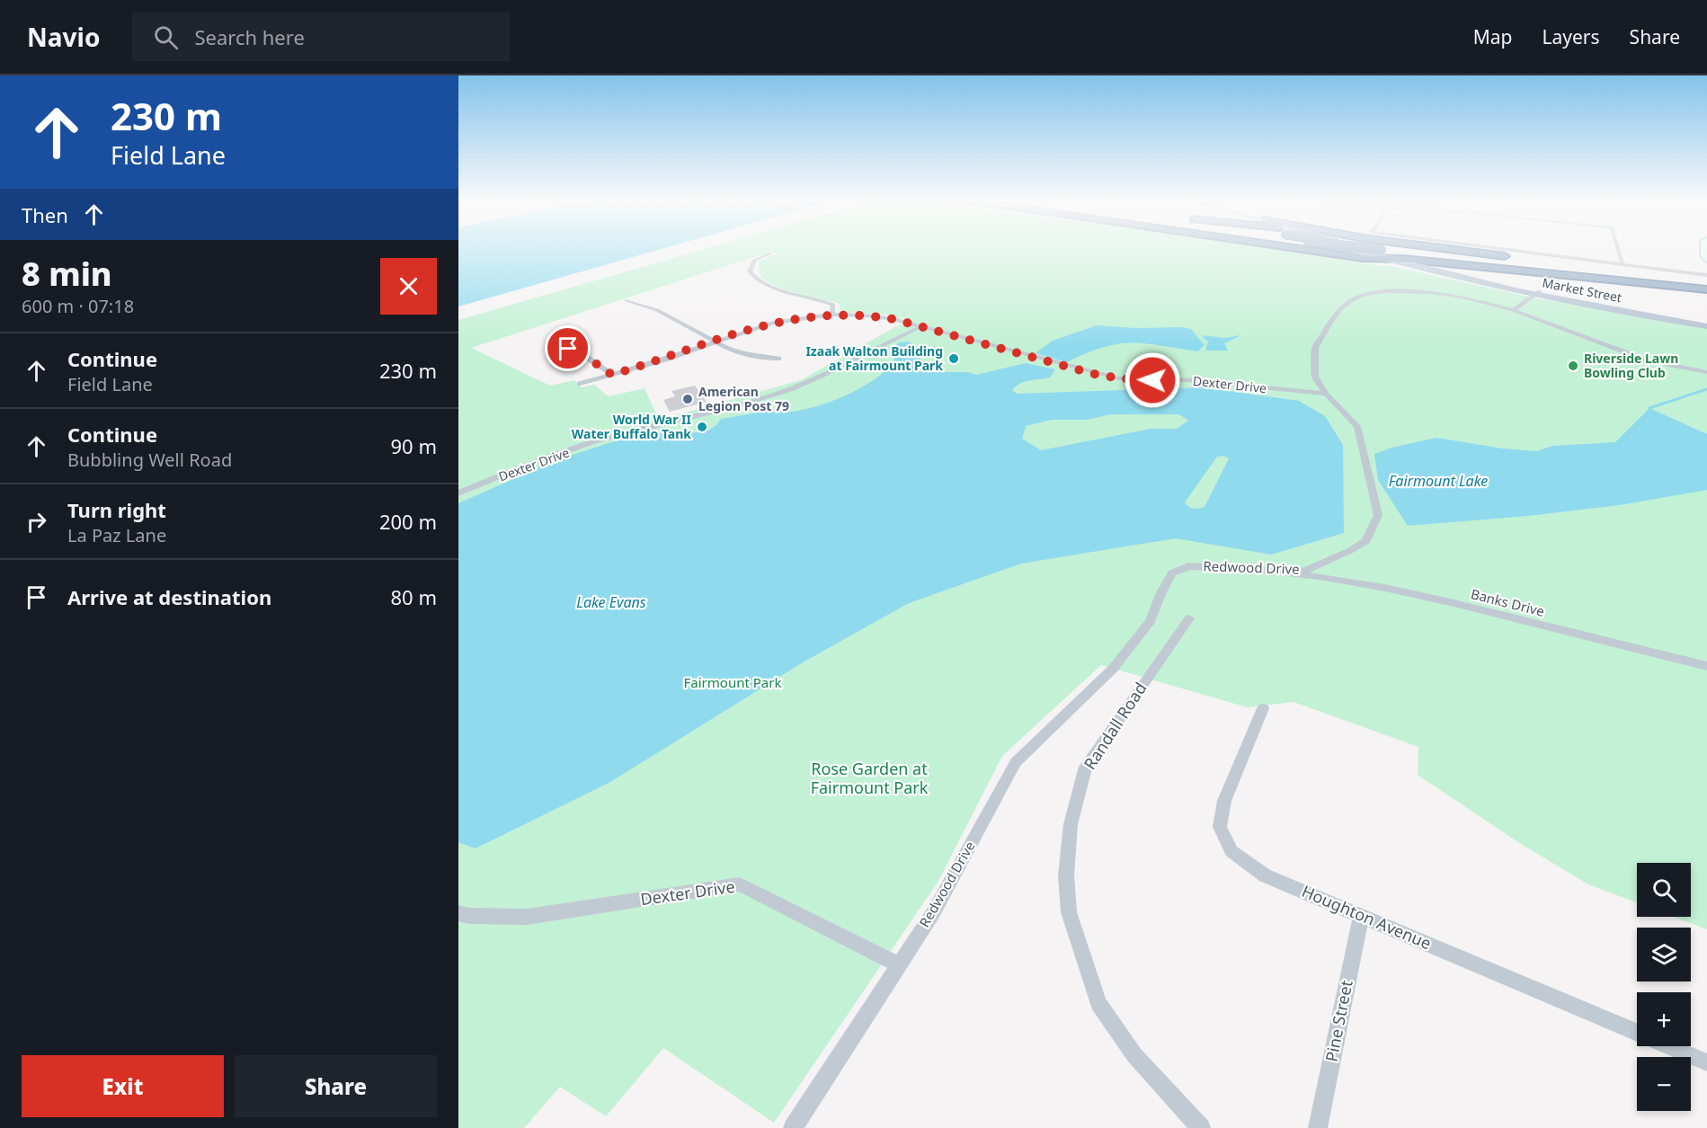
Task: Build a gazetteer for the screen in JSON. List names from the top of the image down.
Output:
{
  "streets": {
    "main road": ["Market Street"],
    "street": [
      "Dexter Drive",
      "Redwood Drive",
      "Banks Drive",
      "Randall Road",
      "Houghton Avenue",
      "Pine Street"
    ]
  },
  "crossings": [
    ["Dexter Drive", "Redwood Drive"],
    ["Redwood Drive", "Banks Drive"],
    ["Houghton Avenue", "Pine Street"]
  ],
  "water": ["Fairmount Lake", "Lake Evans"],
  "parks": ["Fairmount Park", "Rose Garden at Fairmount Park"],
  "places": [
    "Izaak Walton Building at Fairmount Park",
    "Riverside Lawn Bowling Club",
    "American Legion Post 79",
    "World War II Water Buffalo Tank"
  ],
  "page": {
    "header": "Navio",
    "search": "Search here",
    "nav": ["Map", "Layers", "Share"],
    "turn": ["230 m", "Field Lane"],
    "then": "Then",
    "heading": ["8 min", "600 m · 07:18"],
    "list": [
      {
        "name": "Continue",
        "note": "Field Lane",
        "value": "230 m"
      },
      {
        "name": "Continue",
        "note": "Bubbling Well Road",
        "value": "90 m"
      },
      {
        "name": "Turn right",
        "note": "La Paz Lane",
        "value": "200 m"
      },
      {
        "name": "Arrive at destination",
        "value": "80 m"
      }
    ],
    "map_buttons": ["+", "−"],
    "buttons": ["Exit", "Share"]
  }
}
